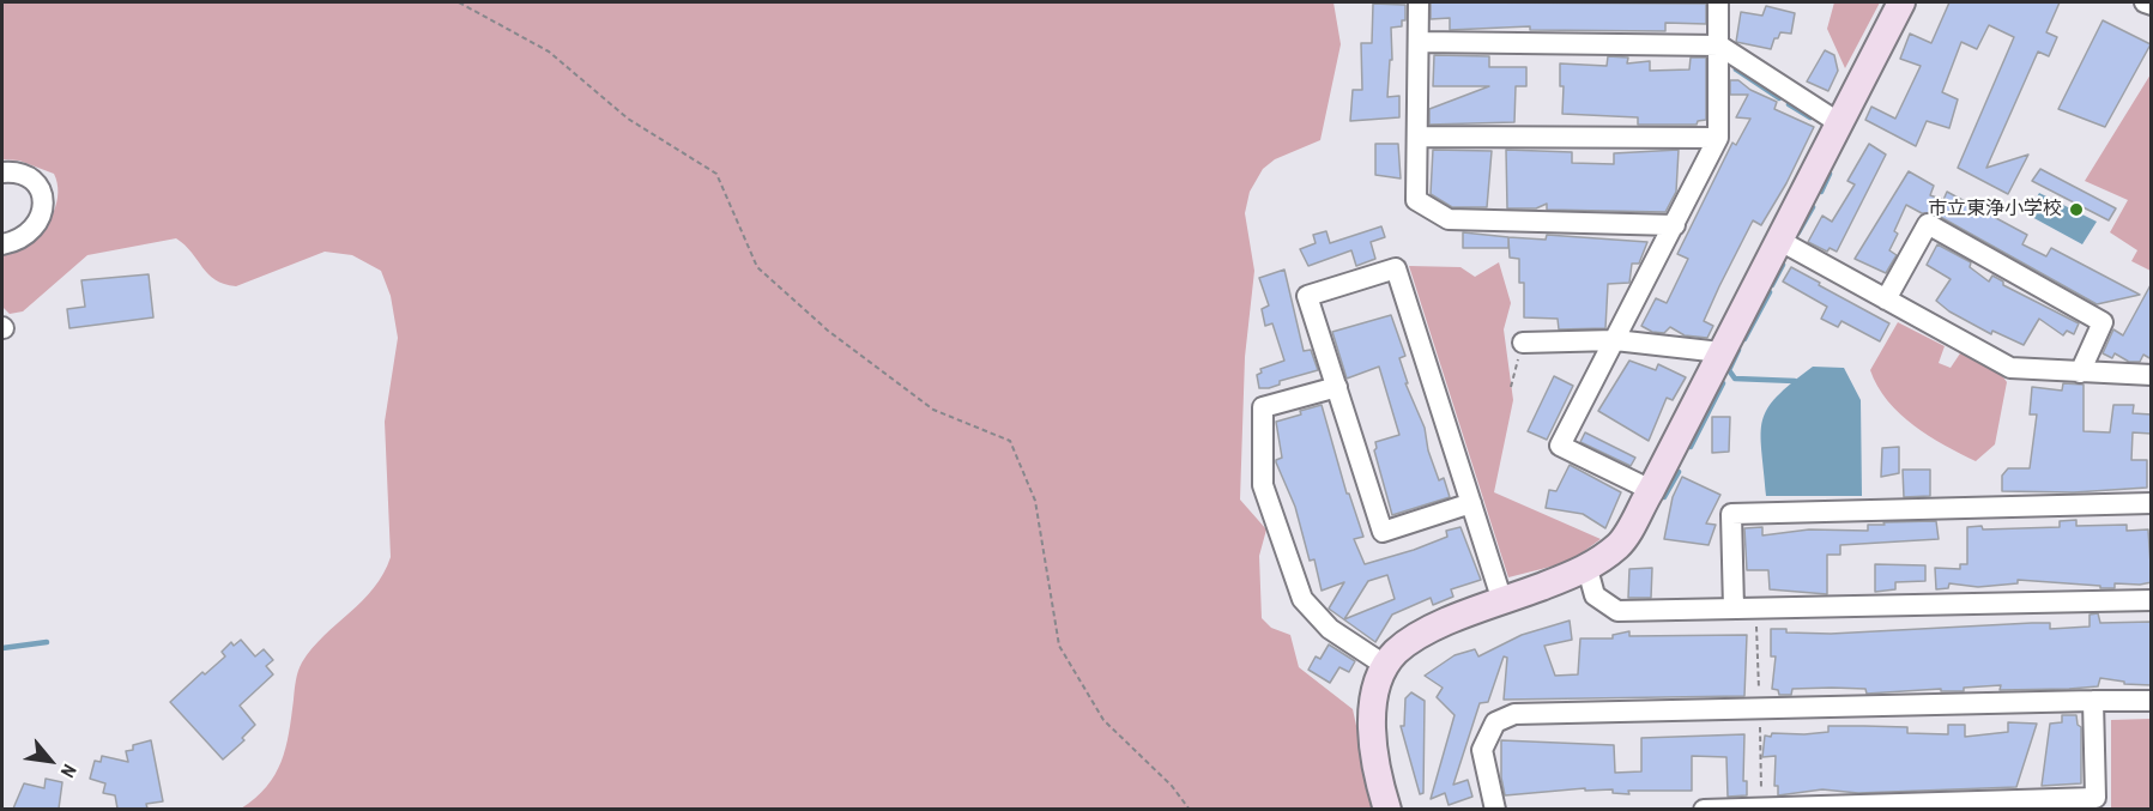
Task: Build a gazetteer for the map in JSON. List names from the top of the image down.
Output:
{
  "places": ["市立東浄小学校"],
  "north": "bottom right"
}
